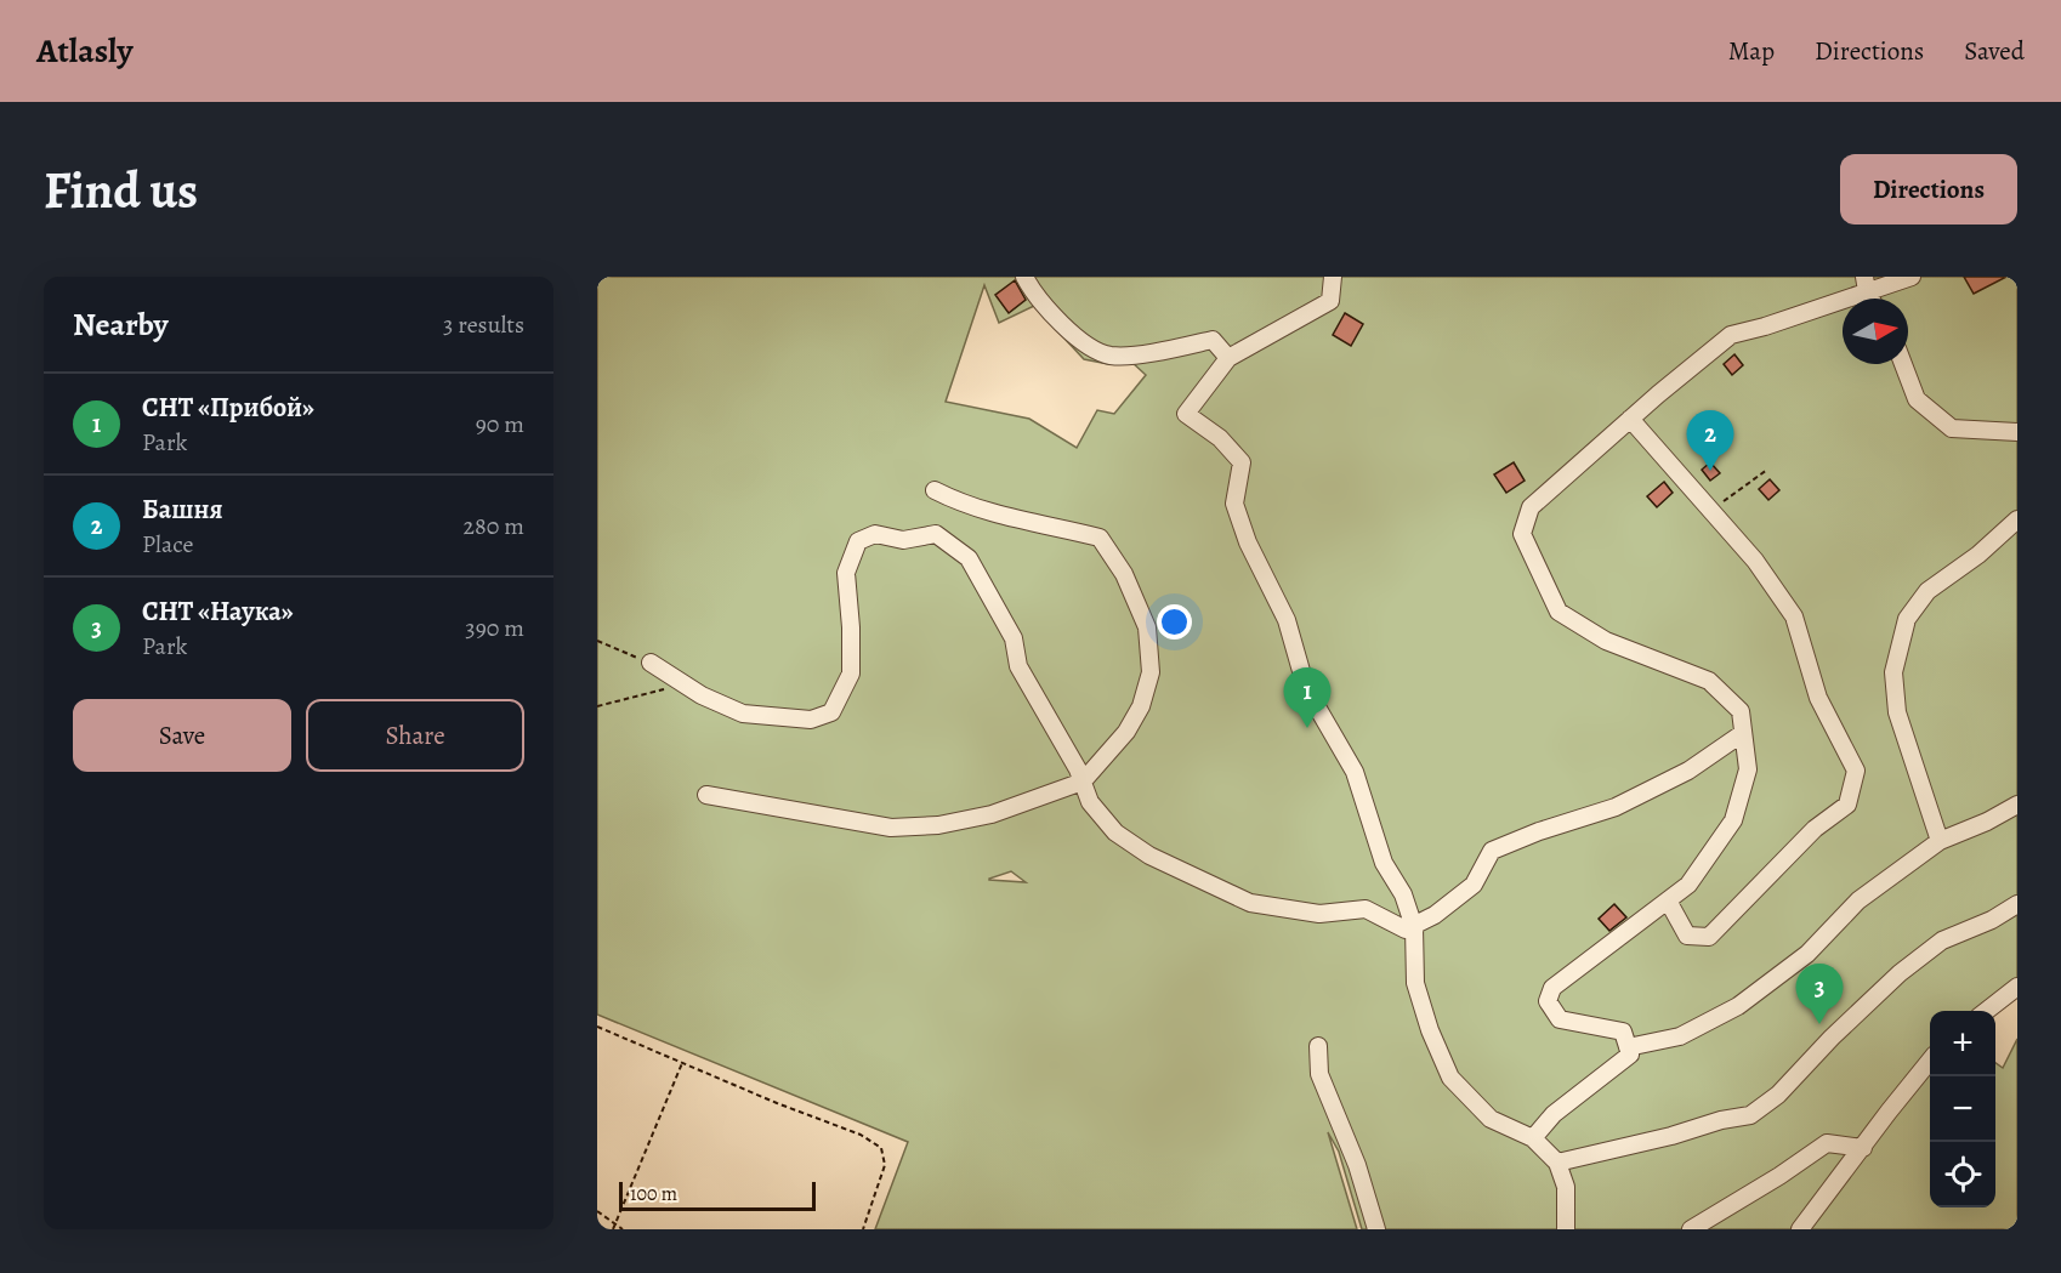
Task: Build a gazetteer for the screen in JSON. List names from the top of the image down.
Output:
{
  "scale_bar": "100 m",
  "north": "right",
  "page": {
    "header": "Atlasly",
    "nav": ["Map", "Directions", "Saved"],
    "buttons": [
      "Directions",
      ["Save", "Share"]
    ],
    "title": "Find us",
    "heading": ["Nearby", "3 results"],
    "list": [
      {
        "mark": "1",
        "name": "СНТ «Прибой»",
        "note": "Park",
        "value": "90 m"
      },
      {
        "mark": "2",
        "name": "Башня",
        "note": "Place",
        "value": "280 m"
      },
      {
        "mark": "3",
        "name": "СНТ «Наука»",
        "note": "Park",
        "value": "390 m"
      }
    ],
    "pins": ["2", "1", "3"],
    "map_buttons": ["+", "−"],
    "scale": "100 m"
  }
}
